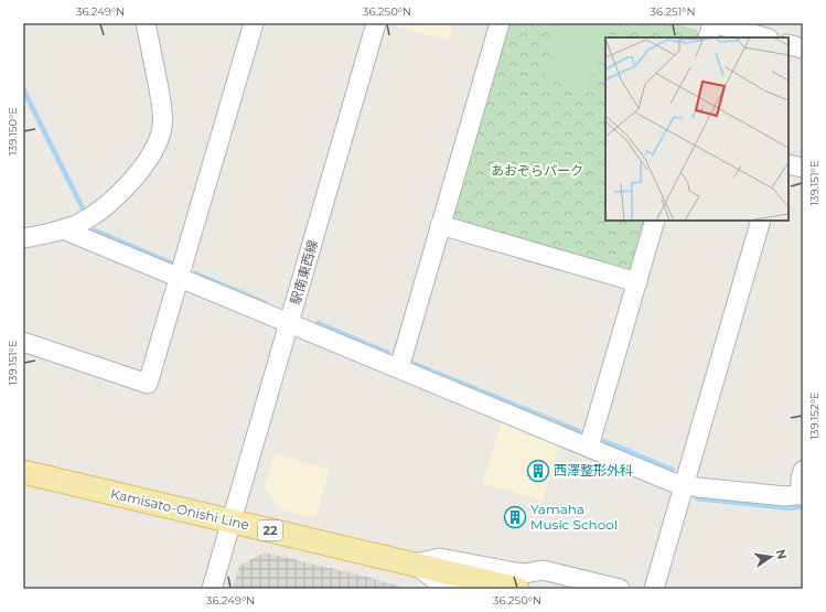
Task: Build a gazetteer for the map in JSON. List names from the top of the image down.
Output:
{
  "streets": {
    "main road": ["Kamisato-Onishi Line", "22"],
    "street": ["駅南東西線"]
  },
  "crossings": [
    ["駅南東西線", "Kamisato-Onishi Line"]
  ],
  "parks": ["あおぞらパーク"],
  "places": {
    "building": ["西澤整形外科", "Yamaha Music School"]
  },
  "north": "right",
  "coordinates": [
    "36.249°N",
    "36.250°N",
    "36.251°N",
    "139.150°E",
    "139.151°E",
    "139.152°E"
  ]
}
